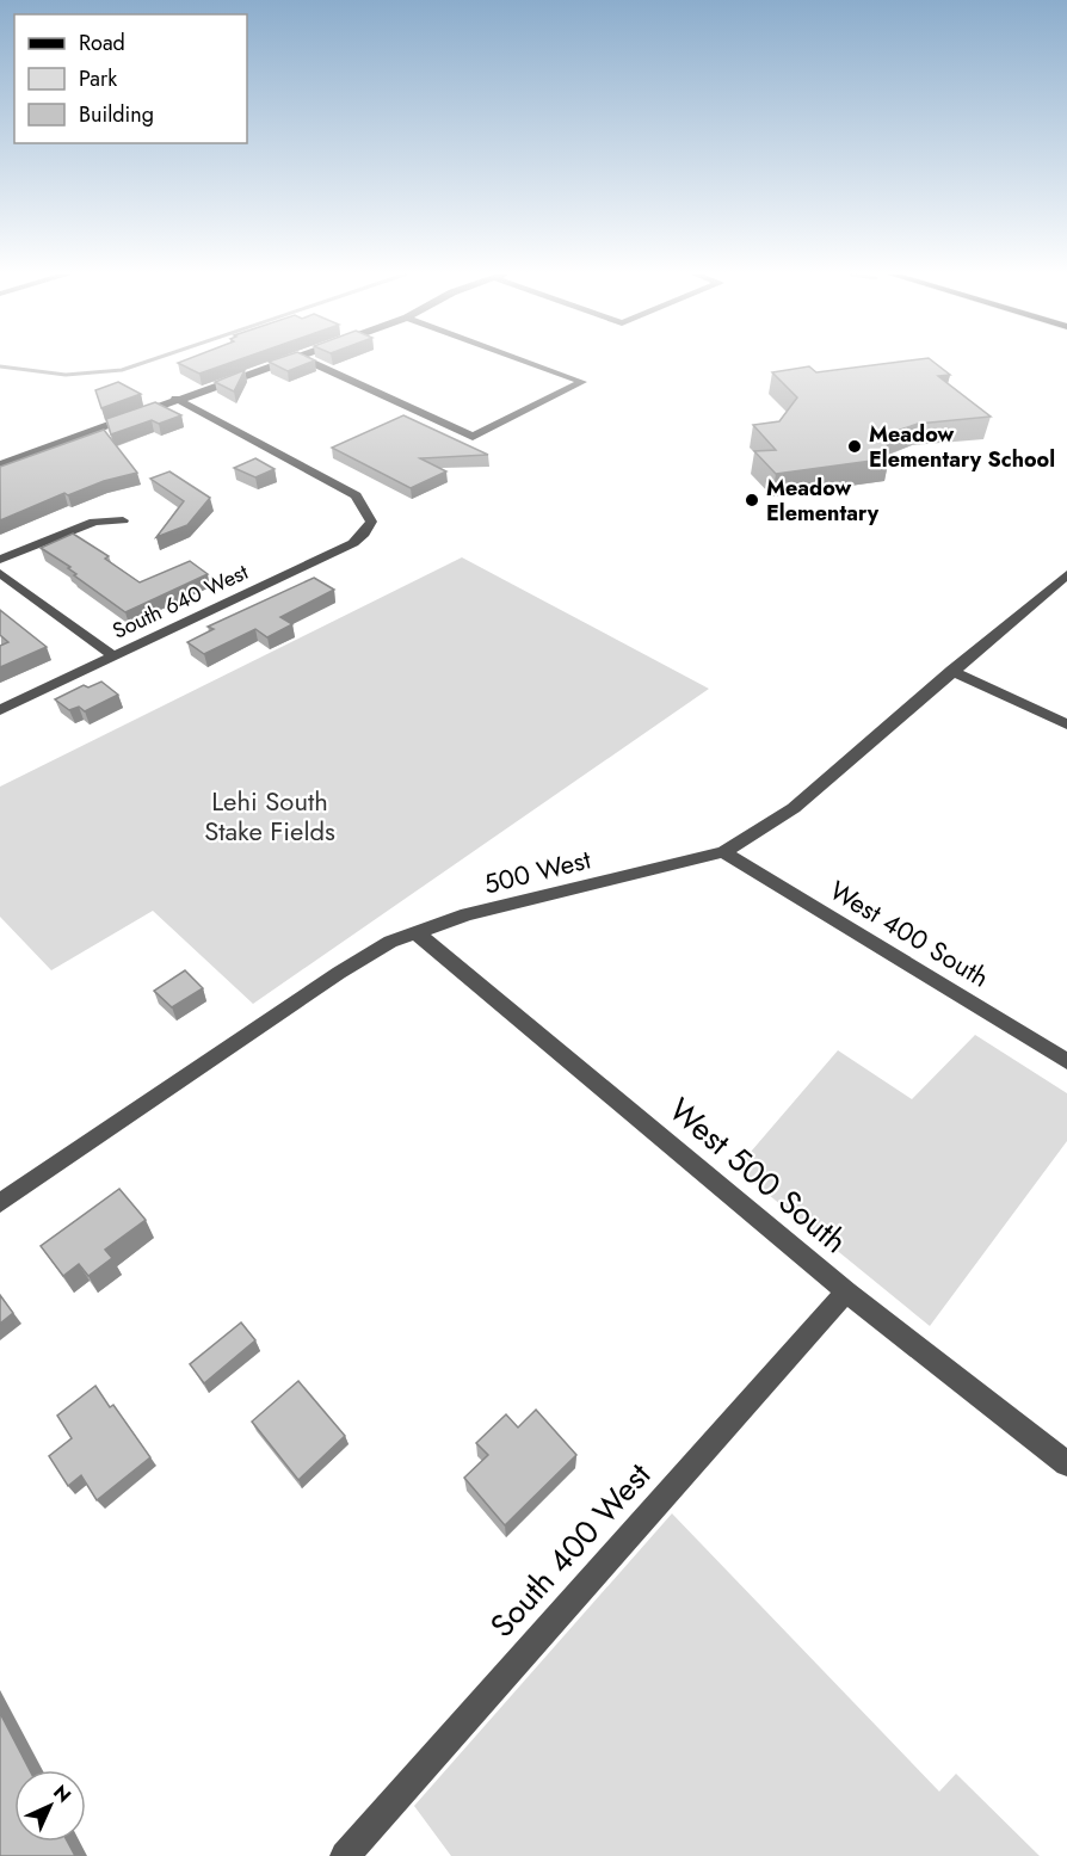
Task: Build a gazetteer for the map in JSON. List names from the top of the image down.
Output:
{
  "streets": {
    "street": [
      "South 640 West",
      "500 West",
      "West 400 South",
      "West 500 South",
      "South 400 West"
    ]
  },
  "crossings": [
    ["500 West", "West 400 South"],
    ["500 West", "West 500 South"],
    ["West 500 South", "South 400 West"]
  ],
  "parks": ["Lehi South Stake Fields"],
  "places": ["Meadow Elementary School", "Meadow Elementary"],
  "legend": ["Road", "Park", "Building"],
  "north": "top right"
}
